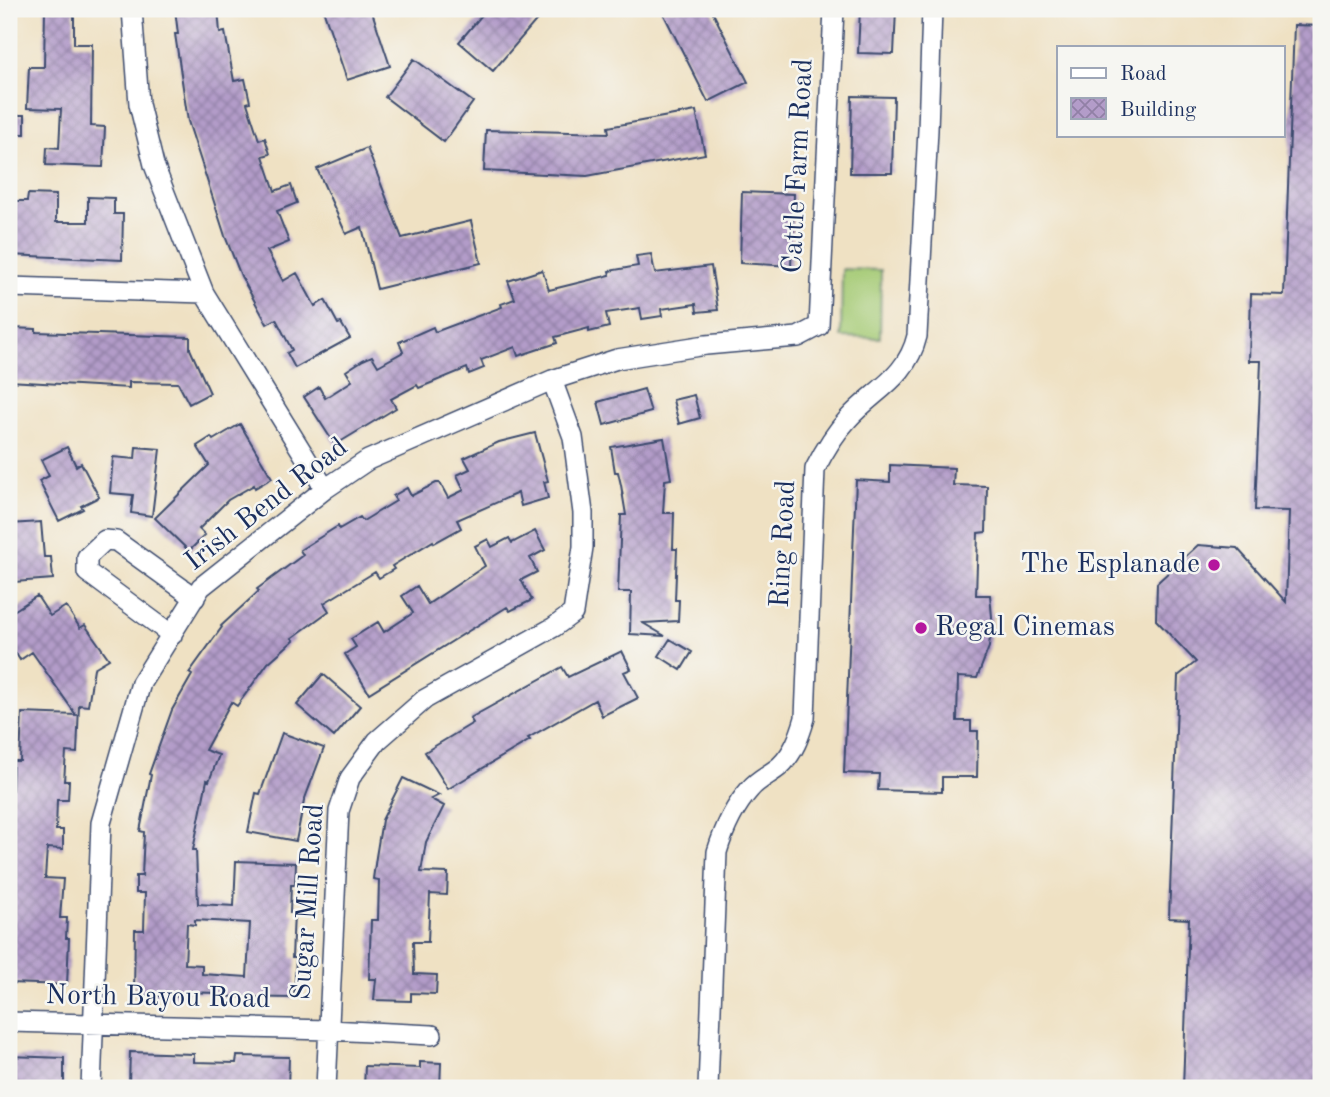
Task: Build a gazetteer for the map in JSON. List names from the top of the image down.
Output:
{
  "streets": {
    "street": [
      "Cattle Farm Road",
      "Irish Bend Road",
      "Ring Road",
      "Sugar Mill Road",
      "North Bayou Road"
    ]
  },
  "crossings": [
    ["Cattle Farm Road", "Irish Bend Road"],
    ["Irish Bend Road", "Sugar Mill Road"],
    ["Irish Bend Road", "North Bayou Road"],
    ["Sugar Mill Road", "North Bayou Road"]
  ],
  "places": ["The Esplanade", "Regal Cinemas"],
  "legend": ["Road", "Building"]
}
